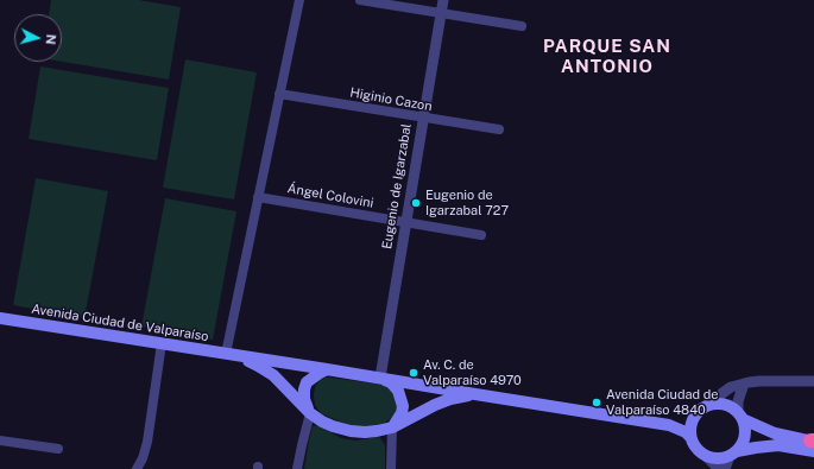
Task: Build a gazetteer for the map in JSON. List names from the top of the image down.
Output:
{
  "streets": {
    "main road": ["Avenida Ciudad de Valparaíso"],
    "street": ["Higinio Cazon", "Eugenio de Igarzabal", "Ángel Colovini"]
  },
  "crossings": [
    ["Higinio Cazon", "Eugenio de Igarzabal"],
    ["Eugenio de Igarzabal", "Ángel Colovini"],
    ["Eugenio de Igarzabal", "Avenida Ciudad de Valparaíso"]
  ],
  "districts": ["PARQUE SAN ANTONIO"],
  "places": ["Eugenio de Igarzabal 727", "Av. C. de Valparaíso 4970", "Avenida Ciudad de Valparaíso 4840"],
  "north": "right"
}
